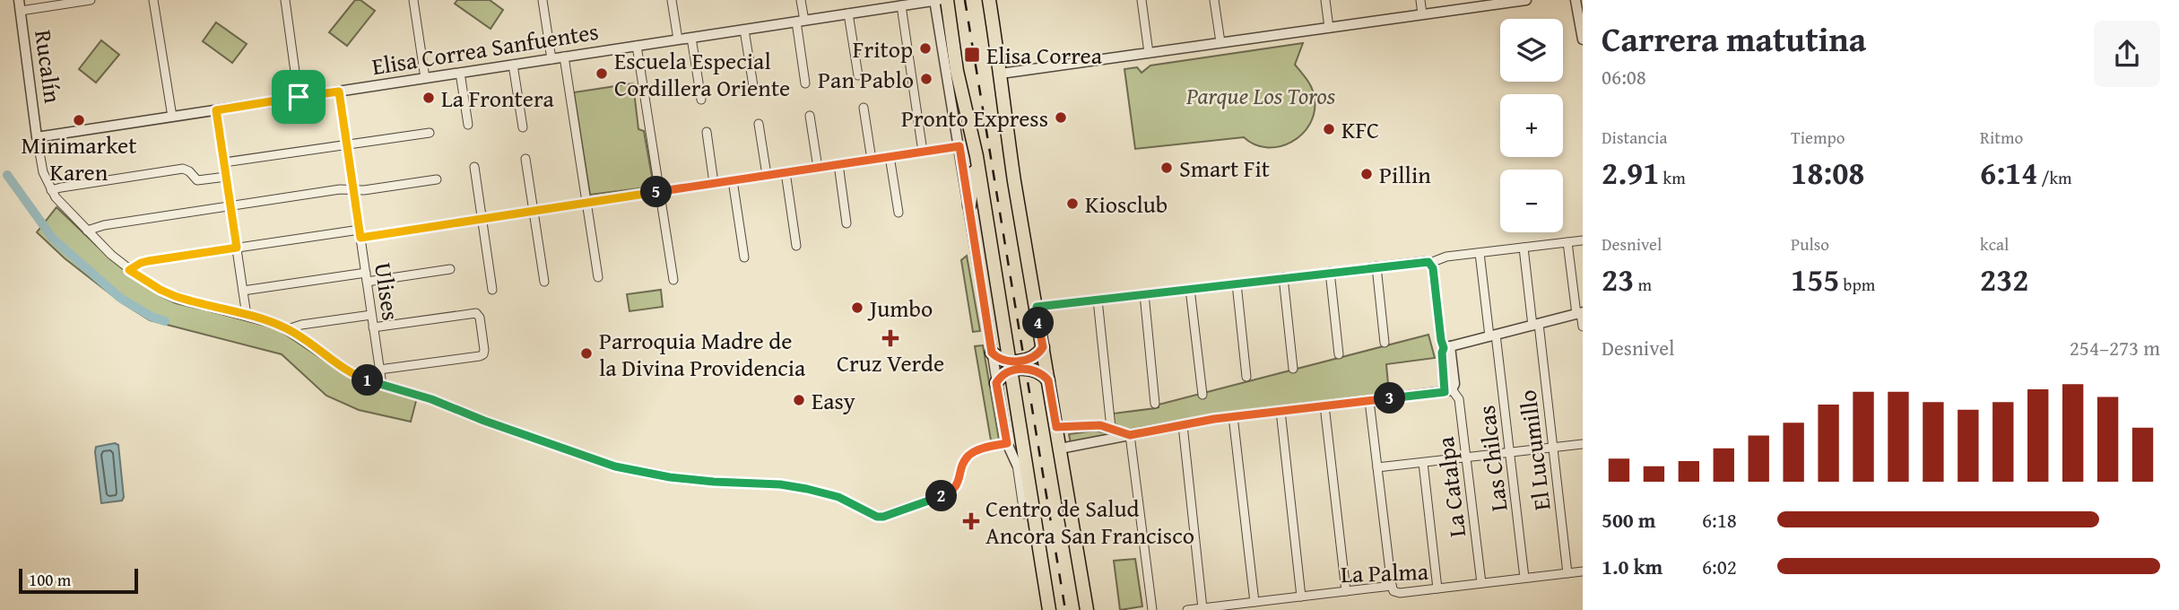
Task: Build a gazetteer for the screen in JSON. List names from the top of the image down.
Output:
{
  "streets": {
    "street": [
      "Elisa Correa Sanfuentes",
      "Rucalín",
      "Ulises",
      "El Lucumillo",
      "Las Chilcas",
      "La Catalpa",
      "La Palma"
    ]
  },
  "crossings": [
    ["Elisa Correa Sanfuentes", "Rucalín"],
    ["Elisa Correa Sanfuentes", "Ulises"],
    ["El Lucumillo", "La Palma"],
    ["Las Chilcas", "La Palma"],
    ["La Catalpa", "La Palma"]
  ],
  "parks": ["Parque Los Toros"],
  "places": {
    "other": [
      "Fritop",
      "Escuela Especial Cordillera Oriente",
      "Pan Pablo",
      "La Frontera",
      "Pronto Express",
      "Minimarket Karen",
      "KFC",
      "Smart Fit",
      "Pillin",
      "Kiosclub",
      "Jumbo",
      "Parroquia Madre de la Divina Providencia",
      "Easy"
    ],
    "transit": ["Elisa Correa"],
    "health": ["Cruz Verde", "Centro de Salud Ancora San Francisco"]
  },
  "scale_bar": "100 m",
  "page": {
    "heading": ["Carrera matutina", "06:08"],
    "map_buttons": ["+", "−"],
    "stats": [
      ["Distancia", "2.91 km"],
      ["Tiempo", "18:08"],
      ["Ritmo", "6:14 /km"],
      ["Desnivel", "23 m"],
      ["Pulso", "155 bpm"],
      ["kcal", "232"]
    ],
    "pins": [
      "5",
      "4",
      "1",
      "3",
      "2"
    ],
    "chart": ["Desnivel", "254–273 m"],
    "list": [
      {
        "name": "500 m",
        "note": "6:18"
      },
      {
        "name": "1.0 km",
        "note": "6:02"
      }
    ],
    "scale": "100 m"
  }
}
